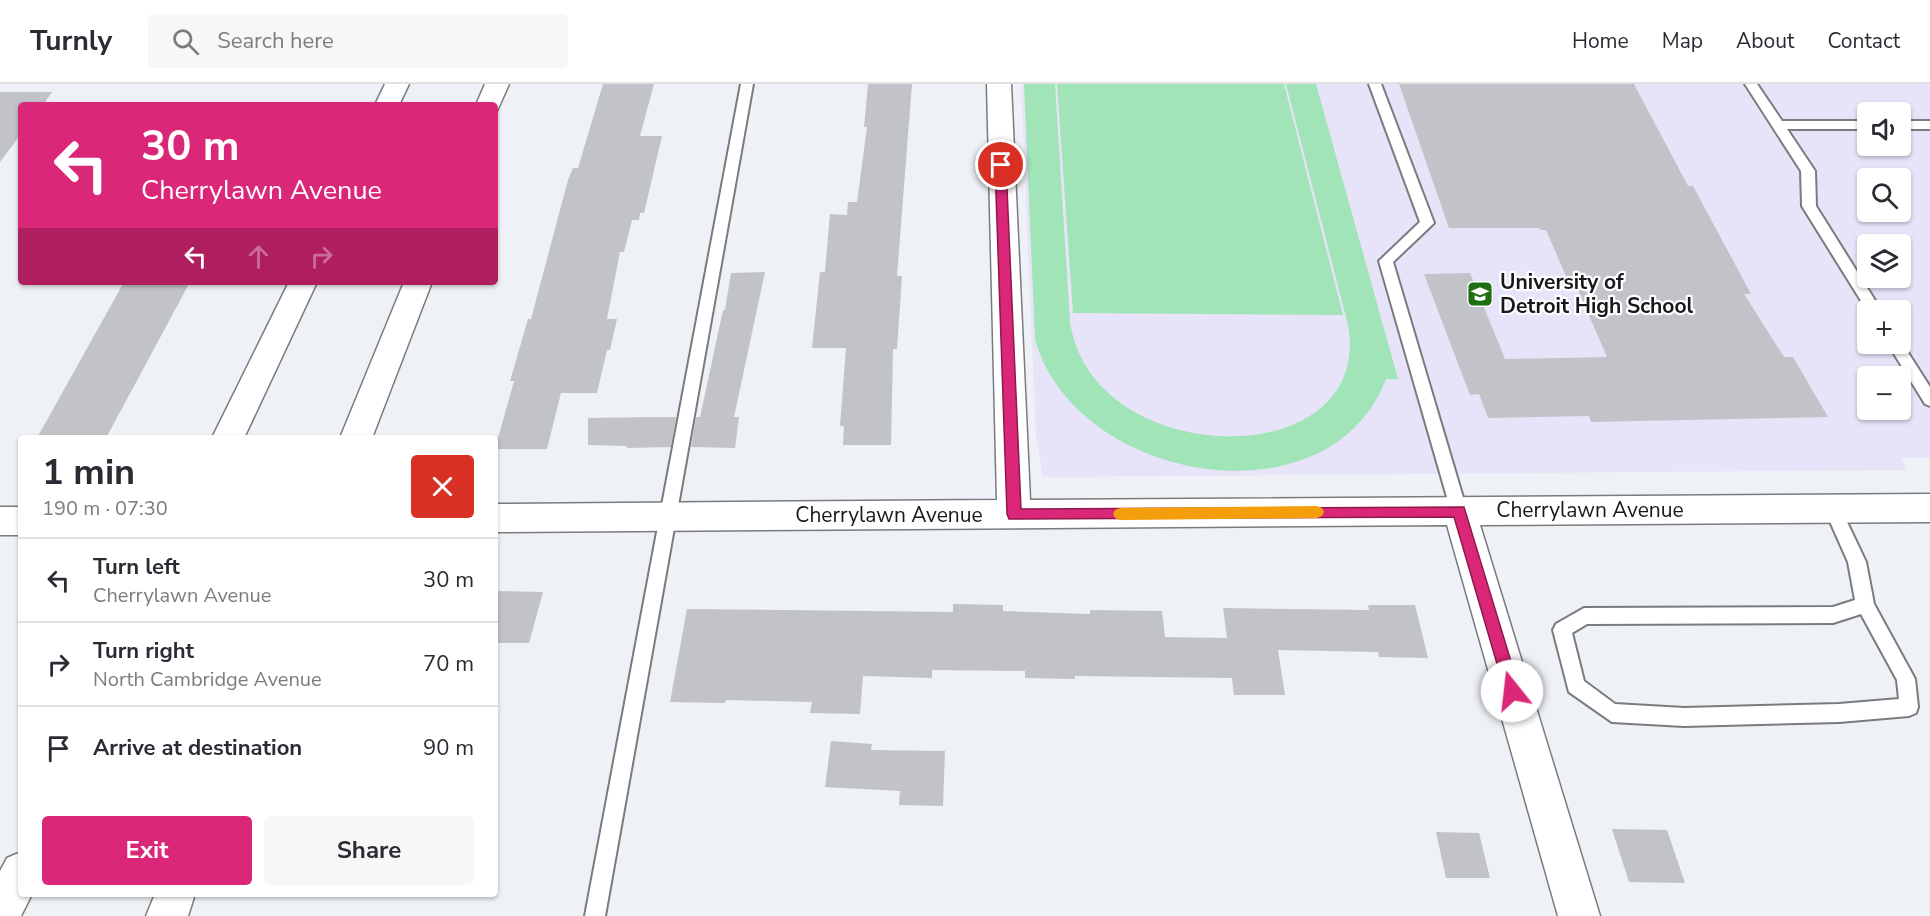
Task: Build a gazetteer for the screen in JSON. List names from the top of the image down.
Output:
{
  "streets": {
    "street": ["Cherrylawn Avenue"]
  },
  "places": {
    "school or university": ["University of Detroit High School"]
  },
  "page": {
    "header": "Turnly",
    "search": "Search here",
    "nav": [
      "Home",
      "Map",
      "About",
      "Contact"
    ],
    "map_buttons": ["+", "−"],
    "turn": ["30 m", "Cherrylawn Avenue"],
    "heading": ["1 min", "190 m · 07:30"],
    "list": [
      {
        "name": "Turn left",
        "note": "Cherrylawn Avenue",
        "value": "30 m"
      },
      {
        "name": "Turn right",
        "note": "North Cambridge Avenue",
        "value": "70 m"
      },
      {
        "name": "Arrive at destination",
        "value": "90 m"
      }
    ],
    "buttons": ["Exit", "Share"]
  }
}
